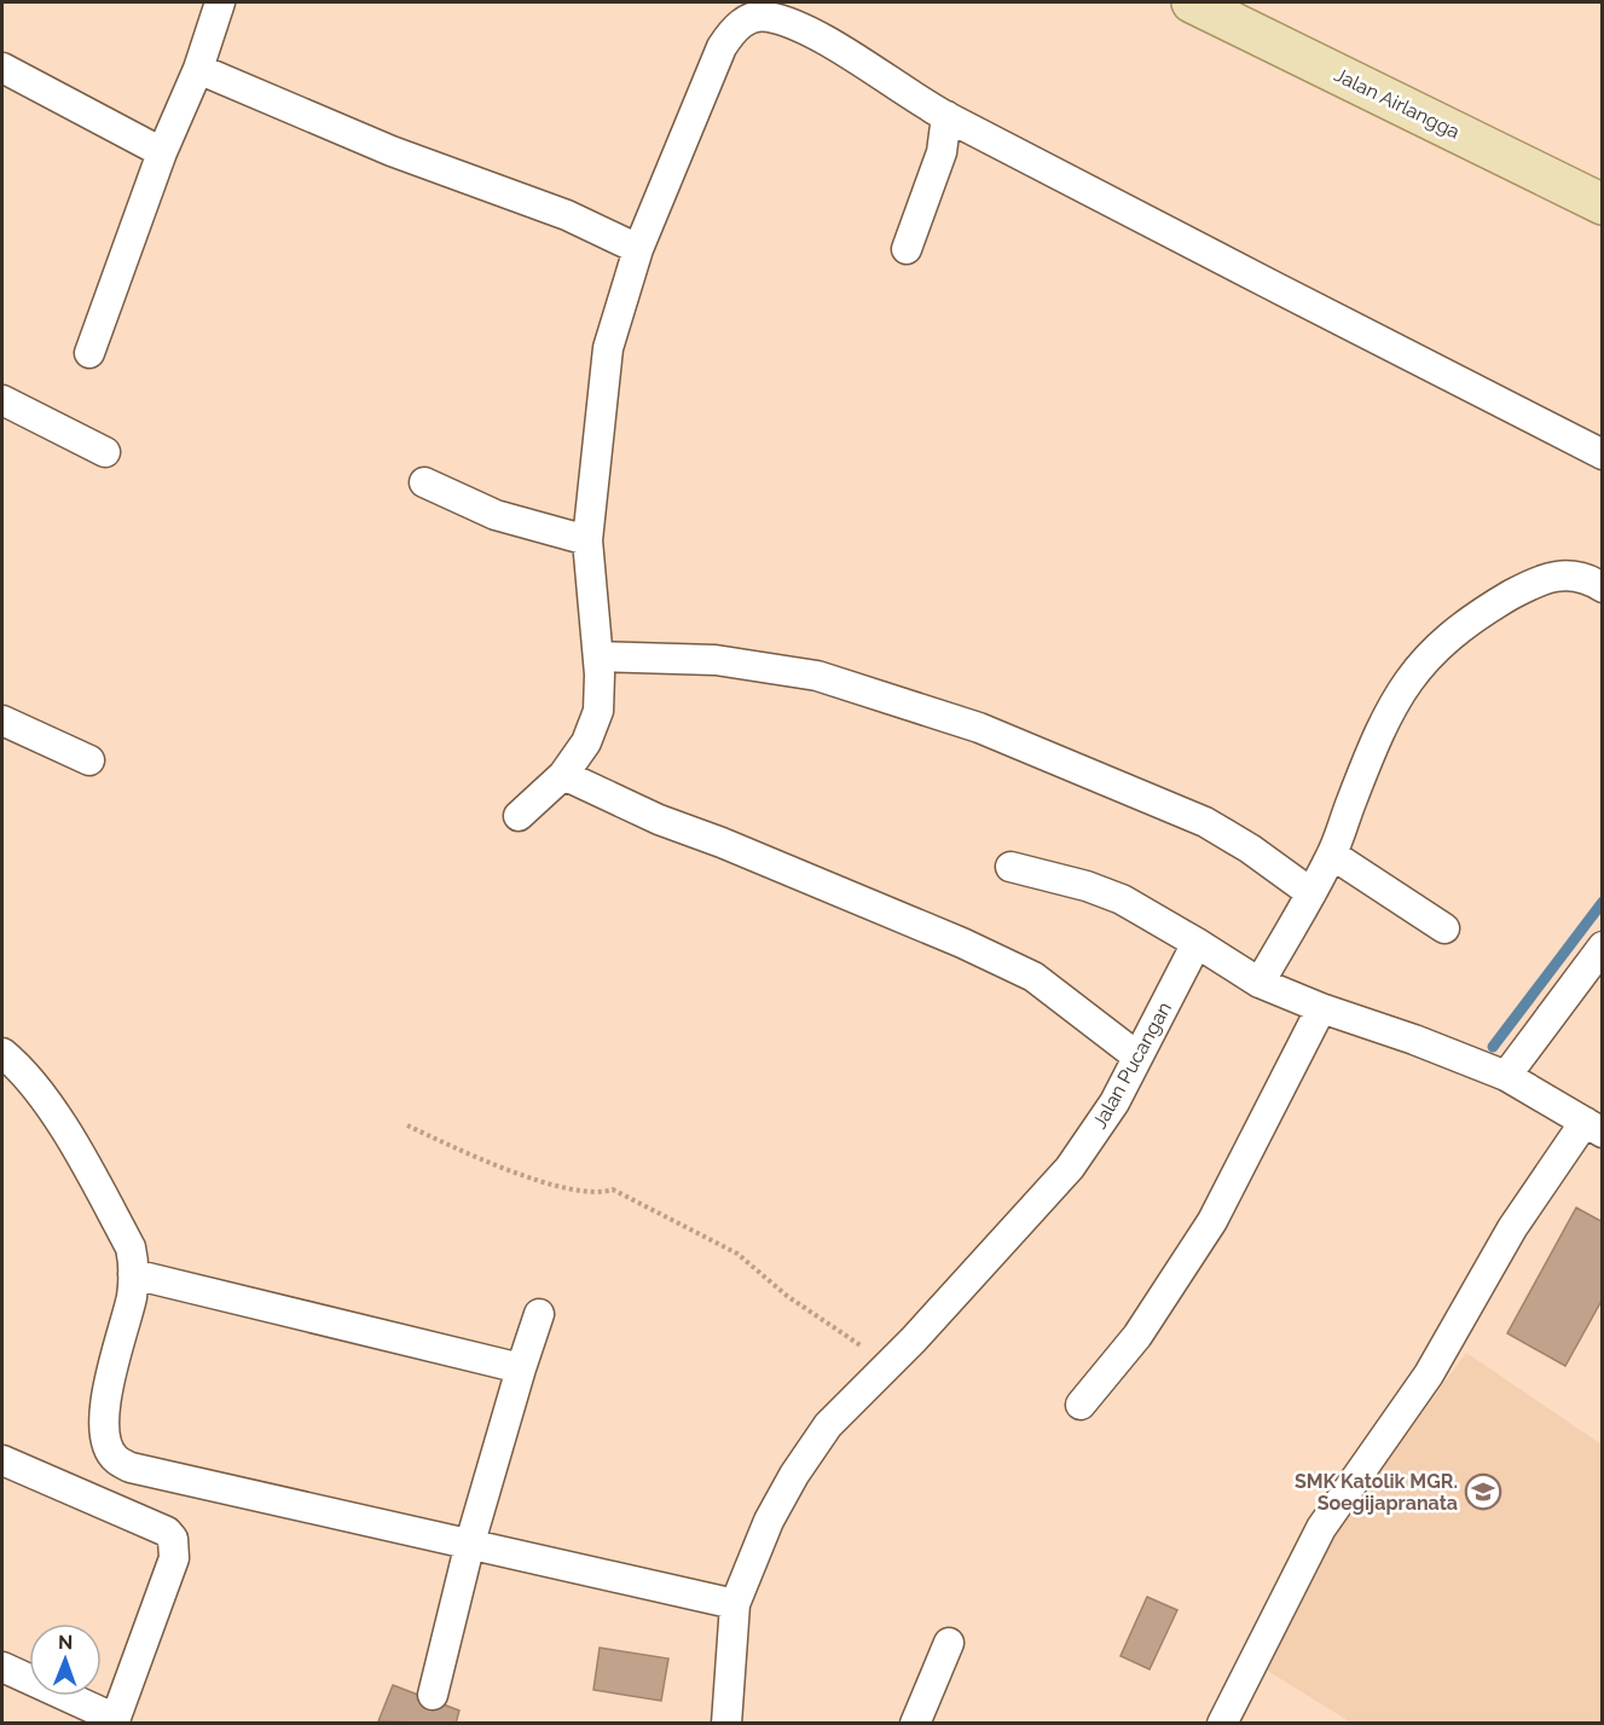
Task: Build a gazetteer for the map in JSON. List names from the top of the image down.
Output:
{
  "streets": {
    "main road": ["Jalan Airlangga"],
    "street": ["Jalan Pucangan"]
  },
  "places": {
    "school or university": ["SMK Katolik MGR. Soegijapranata"]
  },
  "north": "top"
}
